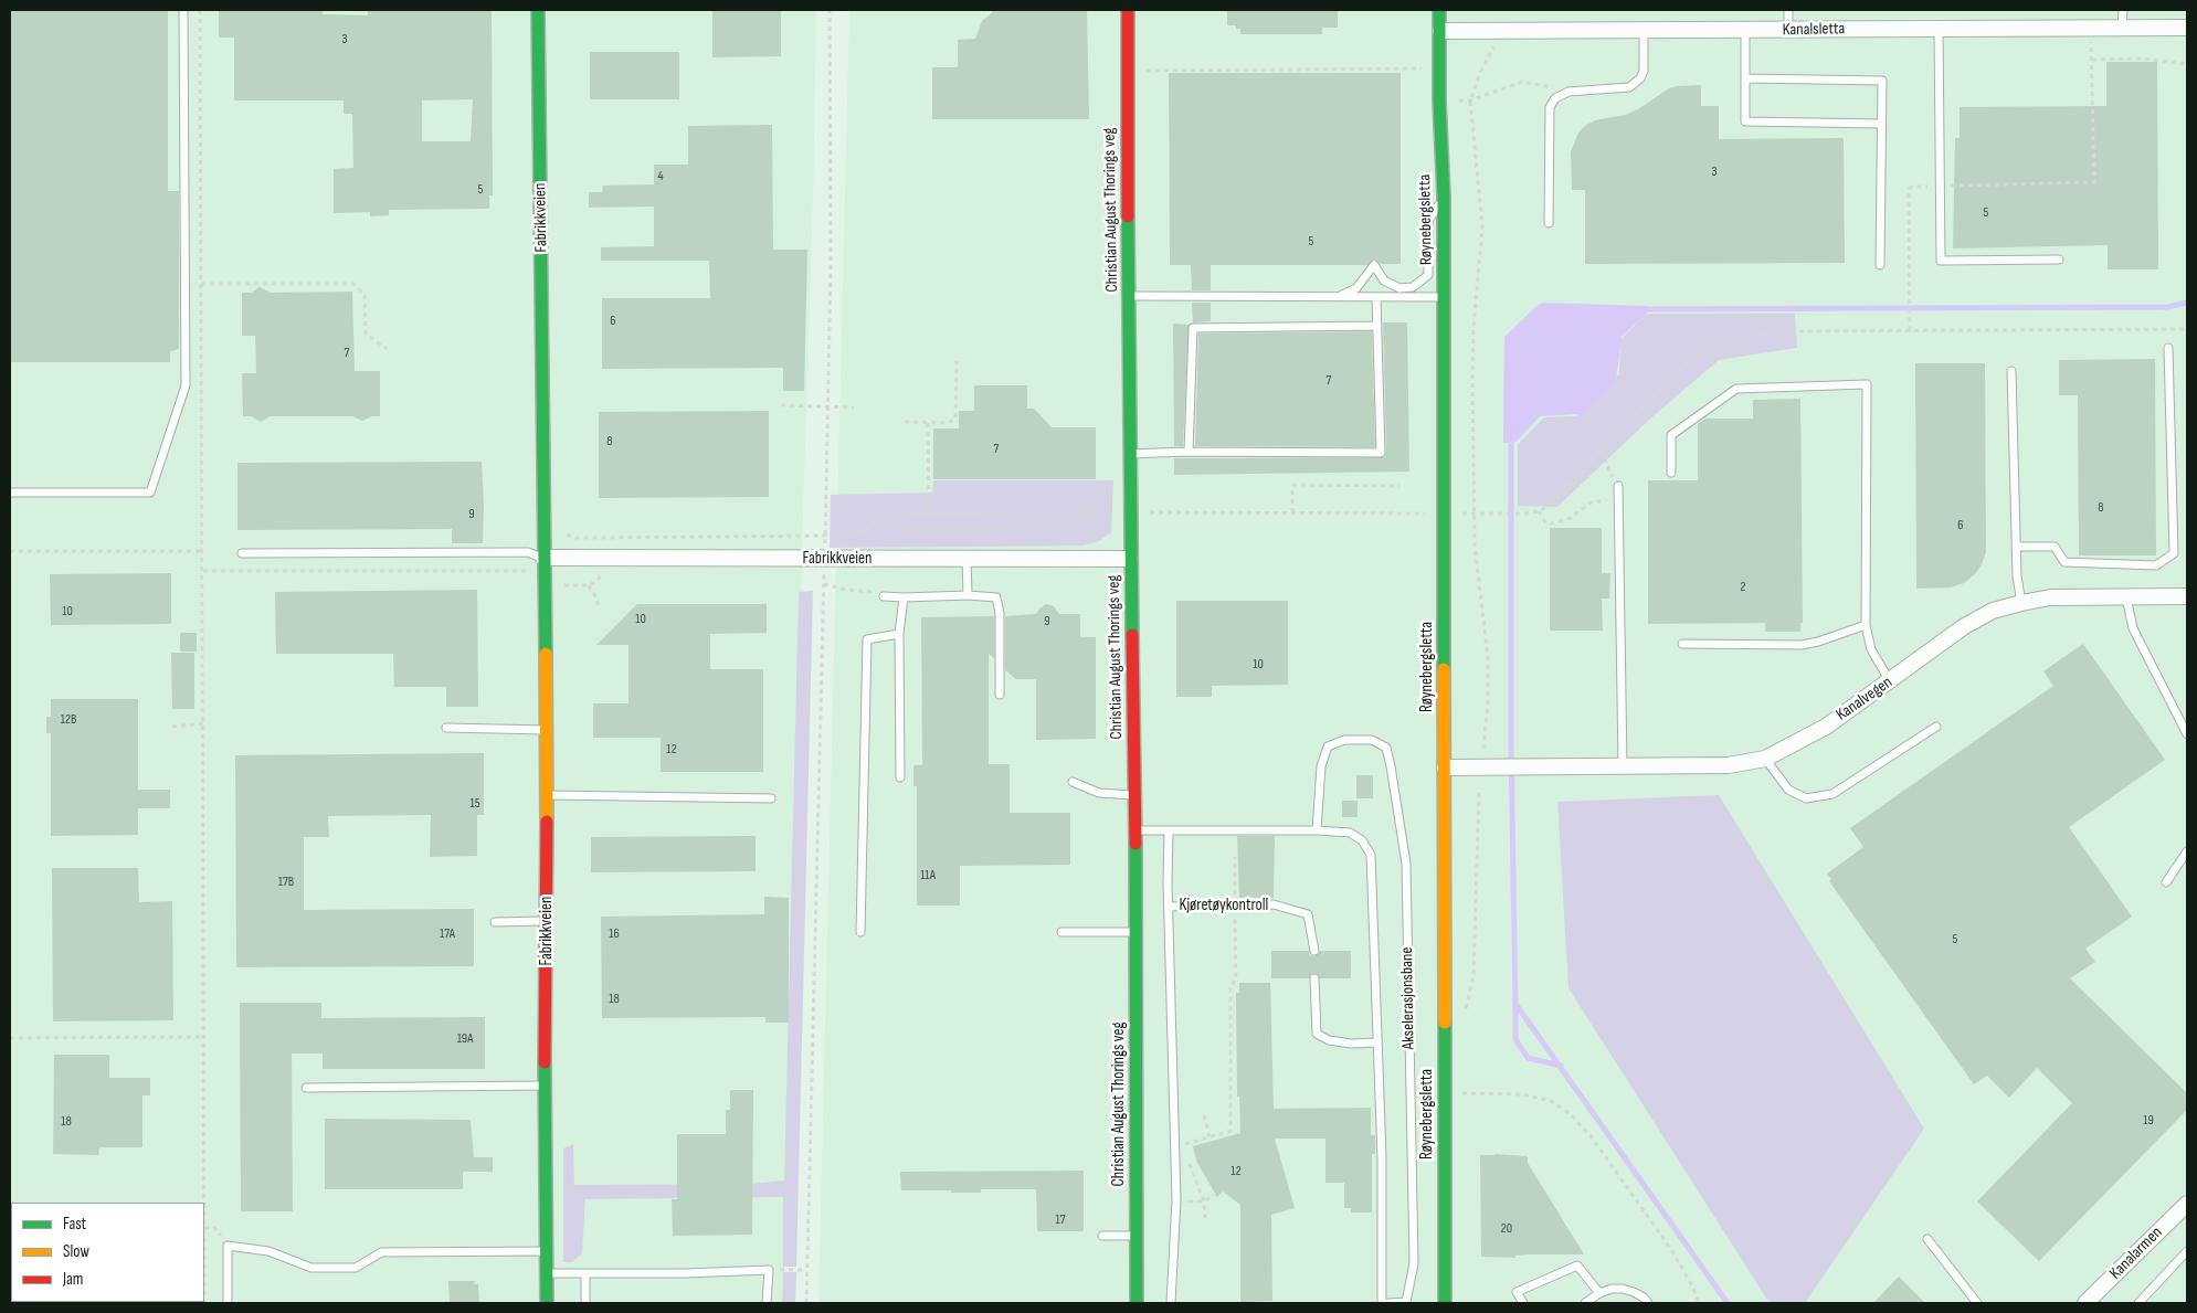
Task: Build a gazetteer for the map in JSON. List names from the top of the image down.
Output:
{
  "streets": {
    "street": [
      "Kanalsletta",
      "Christian August Thorings veg",
      "Fabrikkveien",
      "Røynebergsletta",
      "Kanalvegen",
      "Kanalarmen"
    ],
    "lane": ["Kjøretøykontroll", "Akselerasjonsbane"]
  },
  "crossings": [
    ["Kanalsletta", "Røynebergsletta"],
    ["Christian August Thorings veg", "Fabrikkveien"],
    ["Røynebergsletta", "Kanalvegen"]
  ],
  "house_numbers": [
    "3",
    "3",
    "4",
    "5",
    "5",
    "5",
    "6",
    "7",
    "7",
    "8",
    "7",
    "8",
    "9",
    "6",
    "2",
    "10",
    "10",
    "9",
    "10",
    "12B",
    "12",
    "15",
    "11A",
    "17B",
    "17A",
    "16",
    "5",
    "18",
    "19A",
    "19",
    "18",
    "12",
    "17",
    "20"
  ],
  "legend": ["Fast", "Slow", "Jam"]
}
